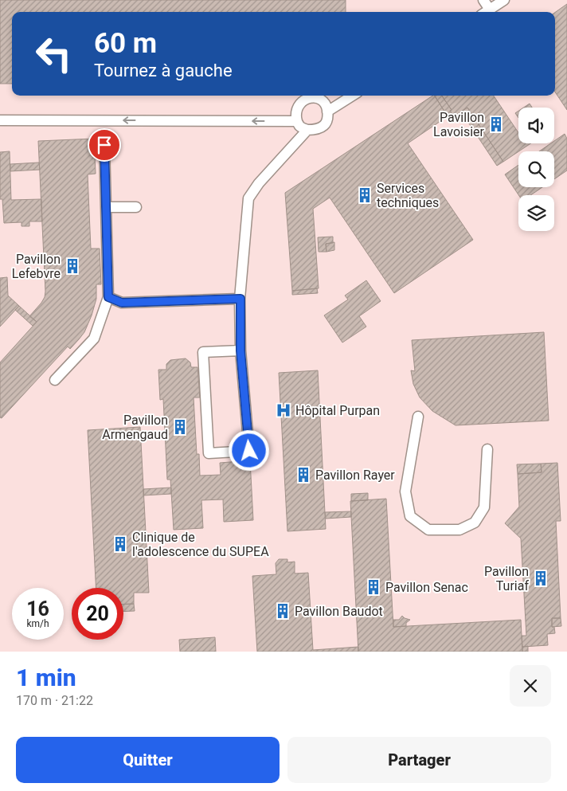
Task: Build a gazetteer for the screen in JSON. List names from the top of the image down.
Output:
{
  "places": {
    "building": [
      "Pavillon Lavoisier",
      "Services techniques",
      "Pavillon Lefebvre",
      "Pavillon Armengaud",
      "Pavillon Rayer",
      "Clinique de l'adolescence du SUPEA",
      "Pavillon Turiaf",
      "Pavillon Senac",
      "Pavillon Baudot"
    ],
    "hospital": ["Hôpital Purpan"]
  },
  "page": {
    "turn": ["60 m", "Tournez à gauche"],
    "speed": "16 km/h",
    "limit": "20",
    "heading": ["1 min", "170 m · 21:22"],
    "buttons": ["Quitter", "Partager"]
  }
}
